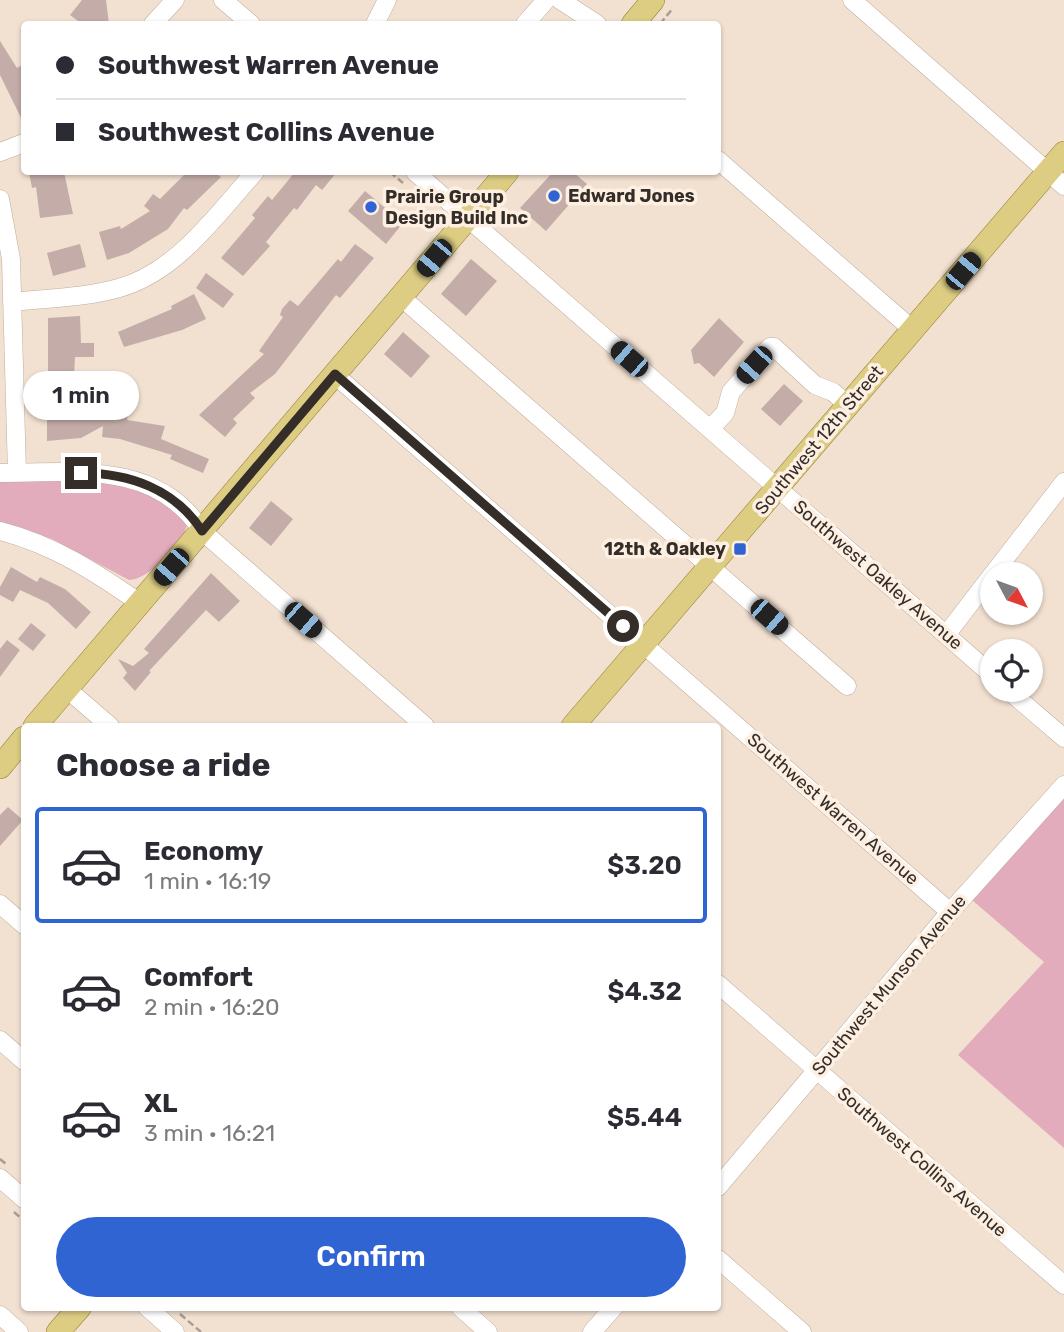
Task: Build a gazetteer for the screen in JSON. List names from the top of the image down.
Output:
{
  "streets": {
    "main road": ["Southwest 12th Street"],
    "street": [
      "Southwest Oakley Avenue",
      "Southwest Warren Avenue",
      "Southwest Munson Avenue",
      "Southwest Collins Avenue"
    ]
  },
  "crossings": [
    ["Southwest 12th Street", "Southwest Oakley Avenue"],
    ["Southwest 12th Street", "Southwest Warren Avenue"],
    ["Southwest Warren Avenue", "Southwest Munson Avenue"],
    ["Southwest Munson Avenue", "Southwest Collins Avenue"]
  ],
  "places": {
    "other": ["Edward Jones", "Prairie Group Design Build Inc"],
    "transit": ["12th & Oakley"]
  },
  "north": "bottom right",
  "page": {
    "banner": ["Southwest Warren Avenue", "Southwest Collins Avenue"],
    "bubble": "1 min",
    "heading": "Choose a ride",
    "list": [
      {
        "name": "Economy",
        "note": "1 min · 16:19",
        "value": "$3.20"
      },
      {
        "name": "Comfort",
        "note": "2 min · 16:20",
        "value": "$4.32"
      },
      {
        "name": "XL",
        "note": "3 min · 16:21",
        "value": "$5.44"
      }
    ],
    "buttons": "Confirm"
  }
}
